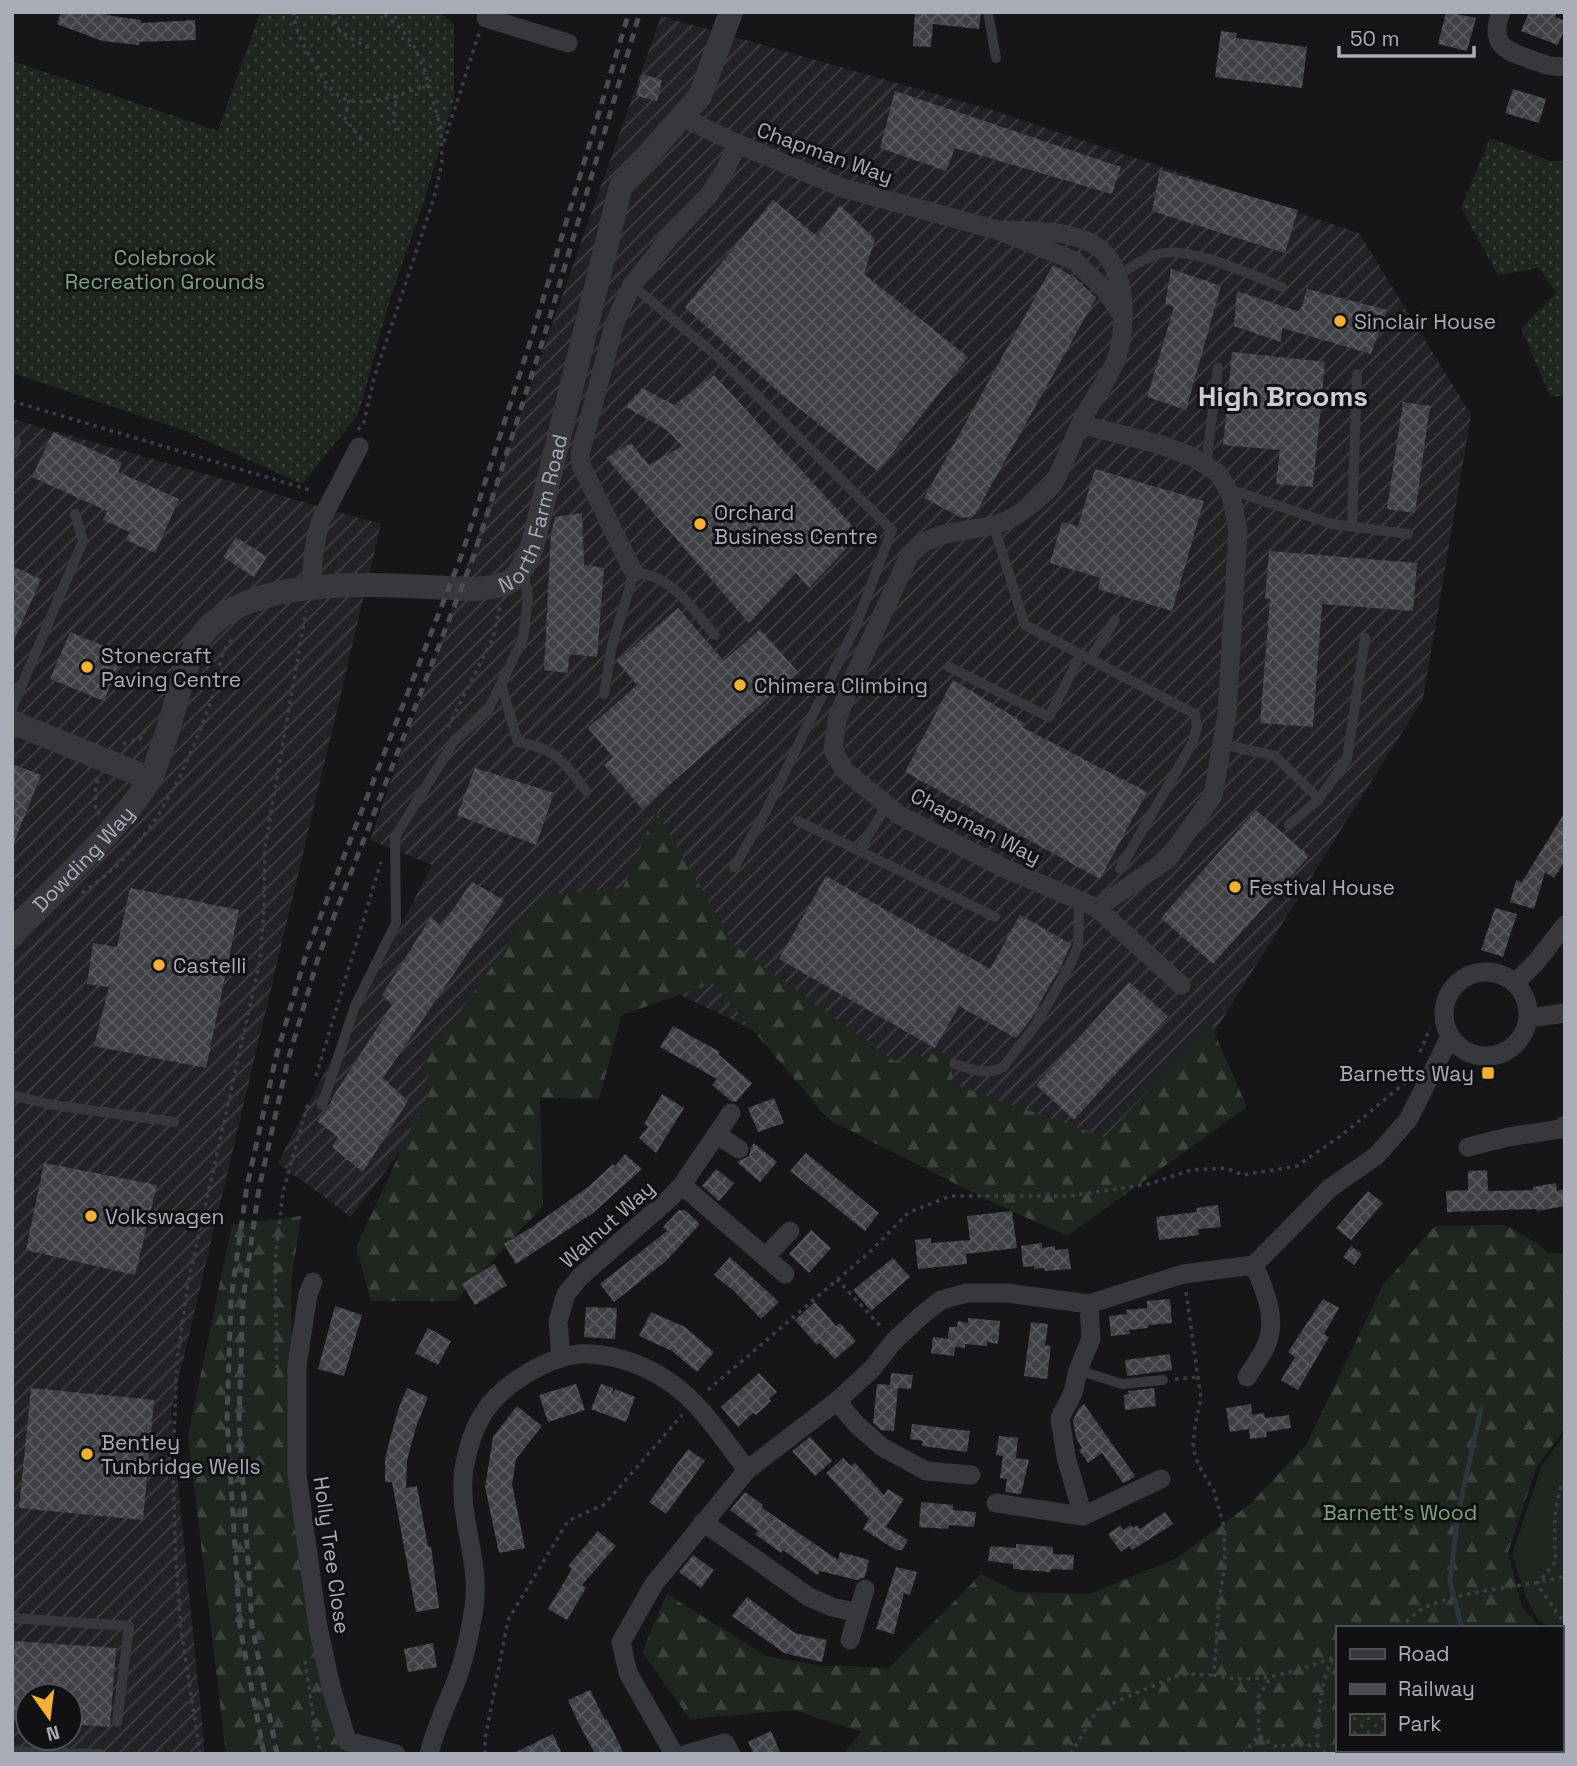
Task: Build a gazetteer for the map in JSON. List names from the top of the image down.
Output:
{
  "streets": {
    "street": [
      "Chapman Way",
      "North Farm Road",
      "Dowding Way",
      "Walnut Way",
      "Holly Tree Close"
    ]
  },
  "crossings": [
    ["Chapman Way", "North Farm Road"],
    ["North Farm Road", "Dowding Way"]
  ],
  "districts": ["High Brooms"],
  "parks": ["Colebrook Recreation Grounds", "Barnett's Wood"],
  "places": {
    "other": [
      "Sinclair House",
      "Orchard Business Centre",
      "Stonecraft Paving Centre",
      "Chimera Climbing",
      "Festival House",
      "Castelli",
      "Volkswagen",
      "Bentley Tunbridge Wells"
    ],
    "transit": ["Barnetts Way"]
  },
  "legend": ["Road", "Railway", "Park"],
  "scale_bar": "50 m",
  "north": "bottom"
}
